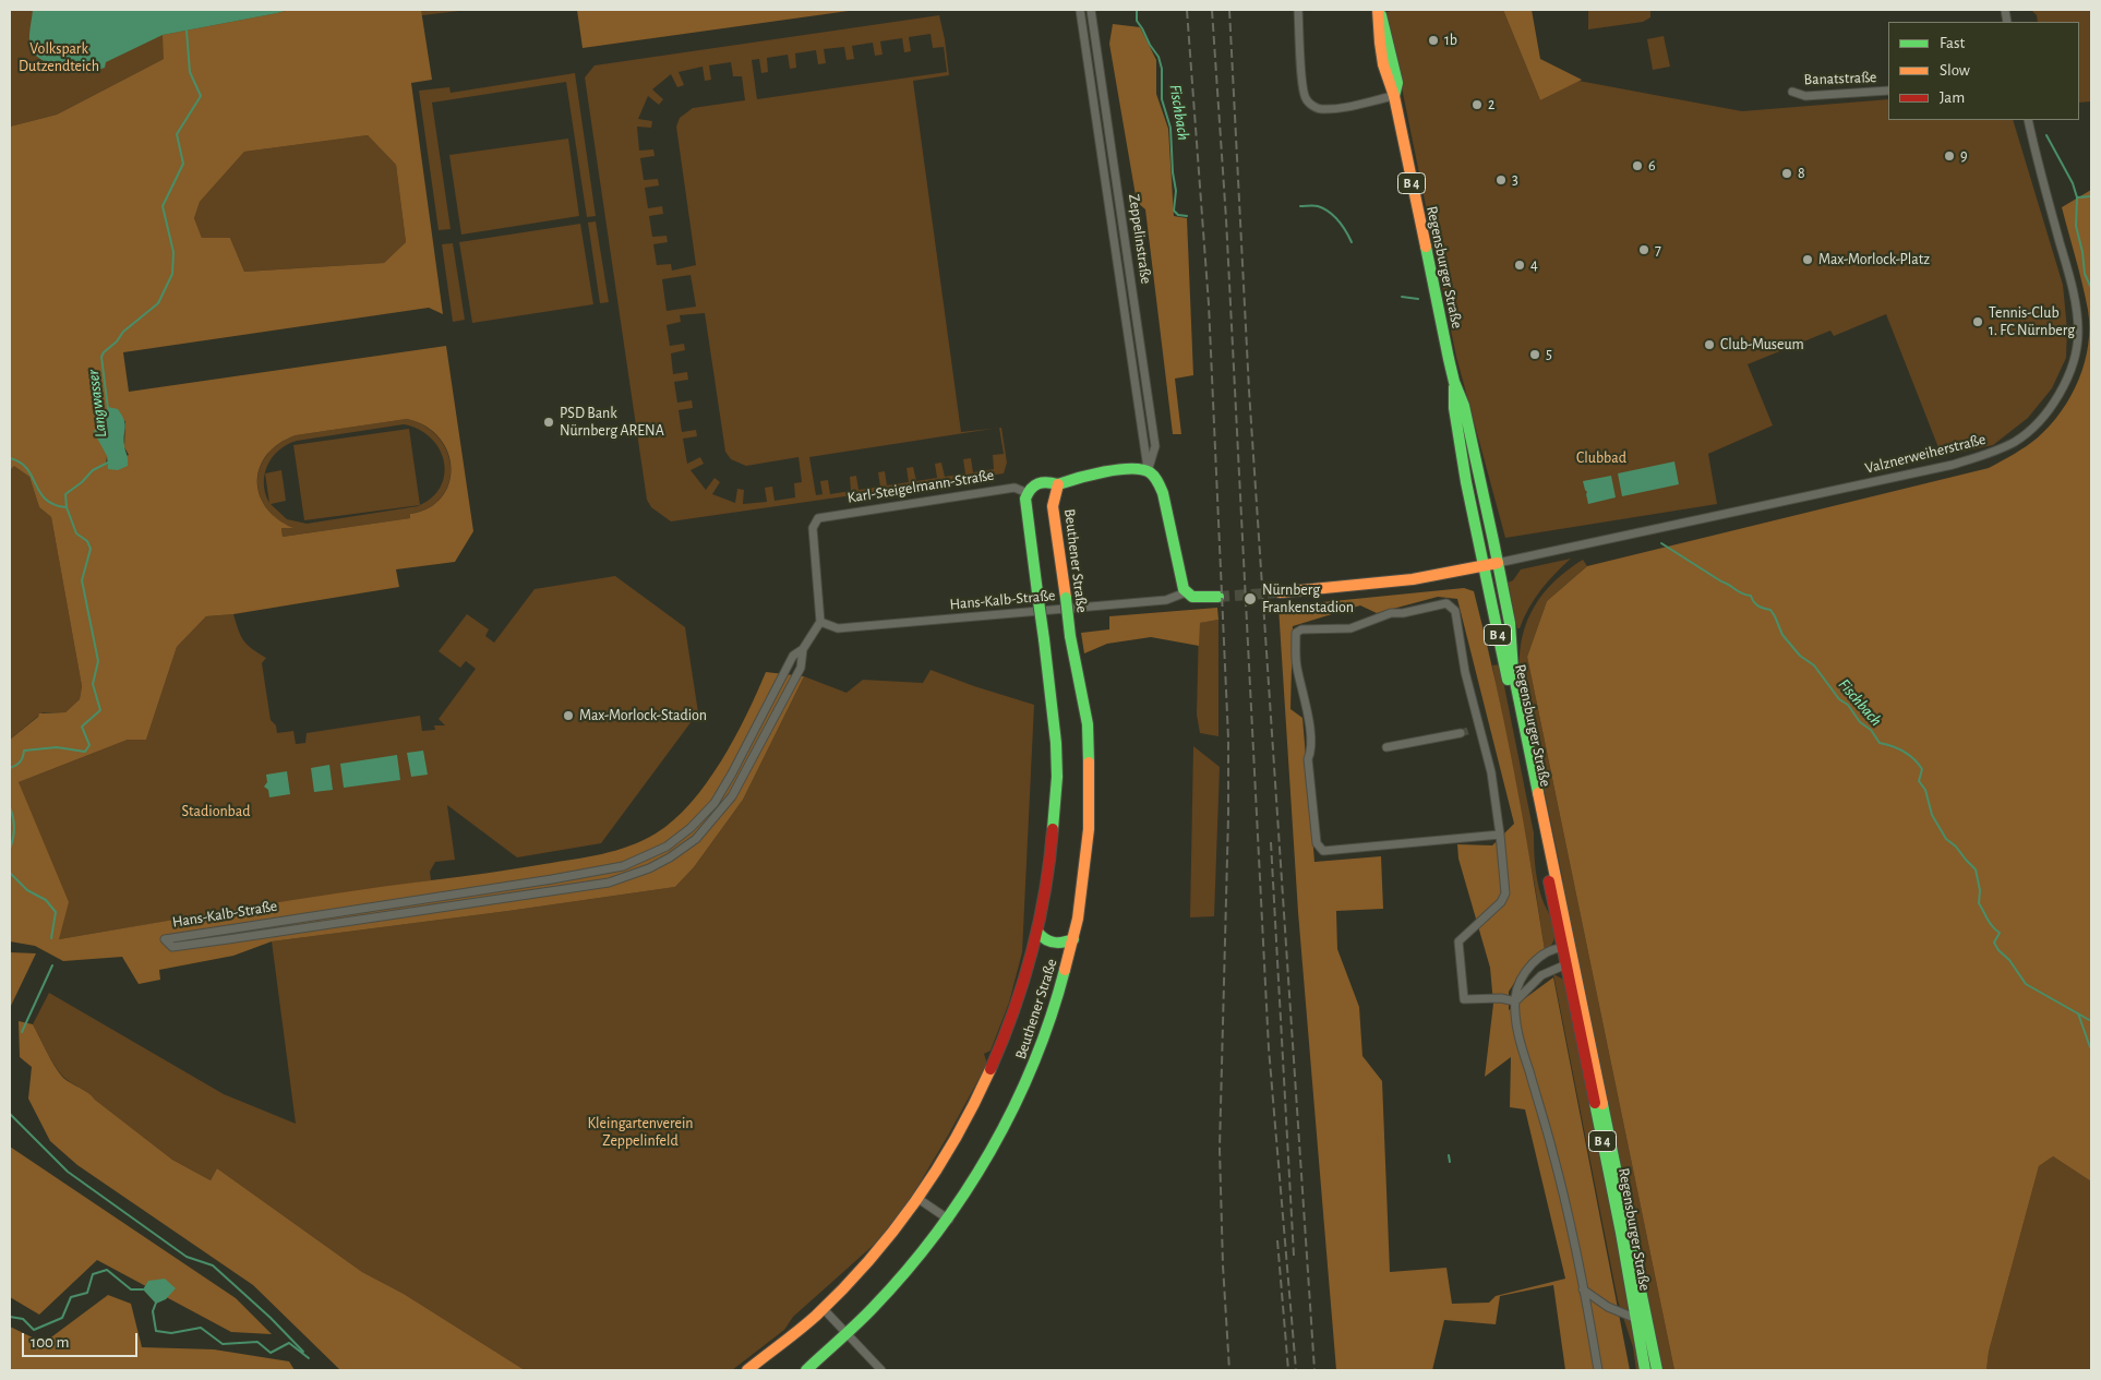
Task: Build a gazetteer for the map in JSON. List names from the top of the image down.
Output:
{
  "streets": {
    "main road": [
      "B 4",
      "Zeppelinstraße",
      "Regensburger Straße",
      "Beuthener Straße",
      "Hans-Kalb-Straße"
    ],
    "street": ["Banatstraße", "Valznerweiherstraße", "Karl-Steigelmann-Straße"]
  },
  "crossings": [
    ["Zeppelinstraße", "Hans-Kalb-Straße"],
    ["Regensburger Straße", "Valznerweiherstraße"],
    ["Karl-Steigelmann-Straße", "Beuthener Straße"],
    ["Karl-Steigelmann-Straße", "Hans-Kalb-Straße"]
  ],
  "water": ["Fischbach", "Langwasser"],
  "parks": [
    "Volkspark Dutzendteich",
    "Clubbad",
    "Stadionbad",
    "Kleingartenverein Zeppelinfeld"
  ],
  "places": [
    "1b",
    "2",
    "9",
    "6",
    "8",
    "3",
    "7",
    "Max-Morlock-Platz",
    "4",
    "Tennis-Club 1. FC Nürnberg",
    "Club-Museum",
    "5",
    "PSD Bank Nürnberg ARENA",
    "Nürnberg Frankenstadion",
    "Max-Morlock-Stadion"
  ],
  "legend": ["Fast", "Slow", "Jam"],
  "scale_bar": "100 m"
}
